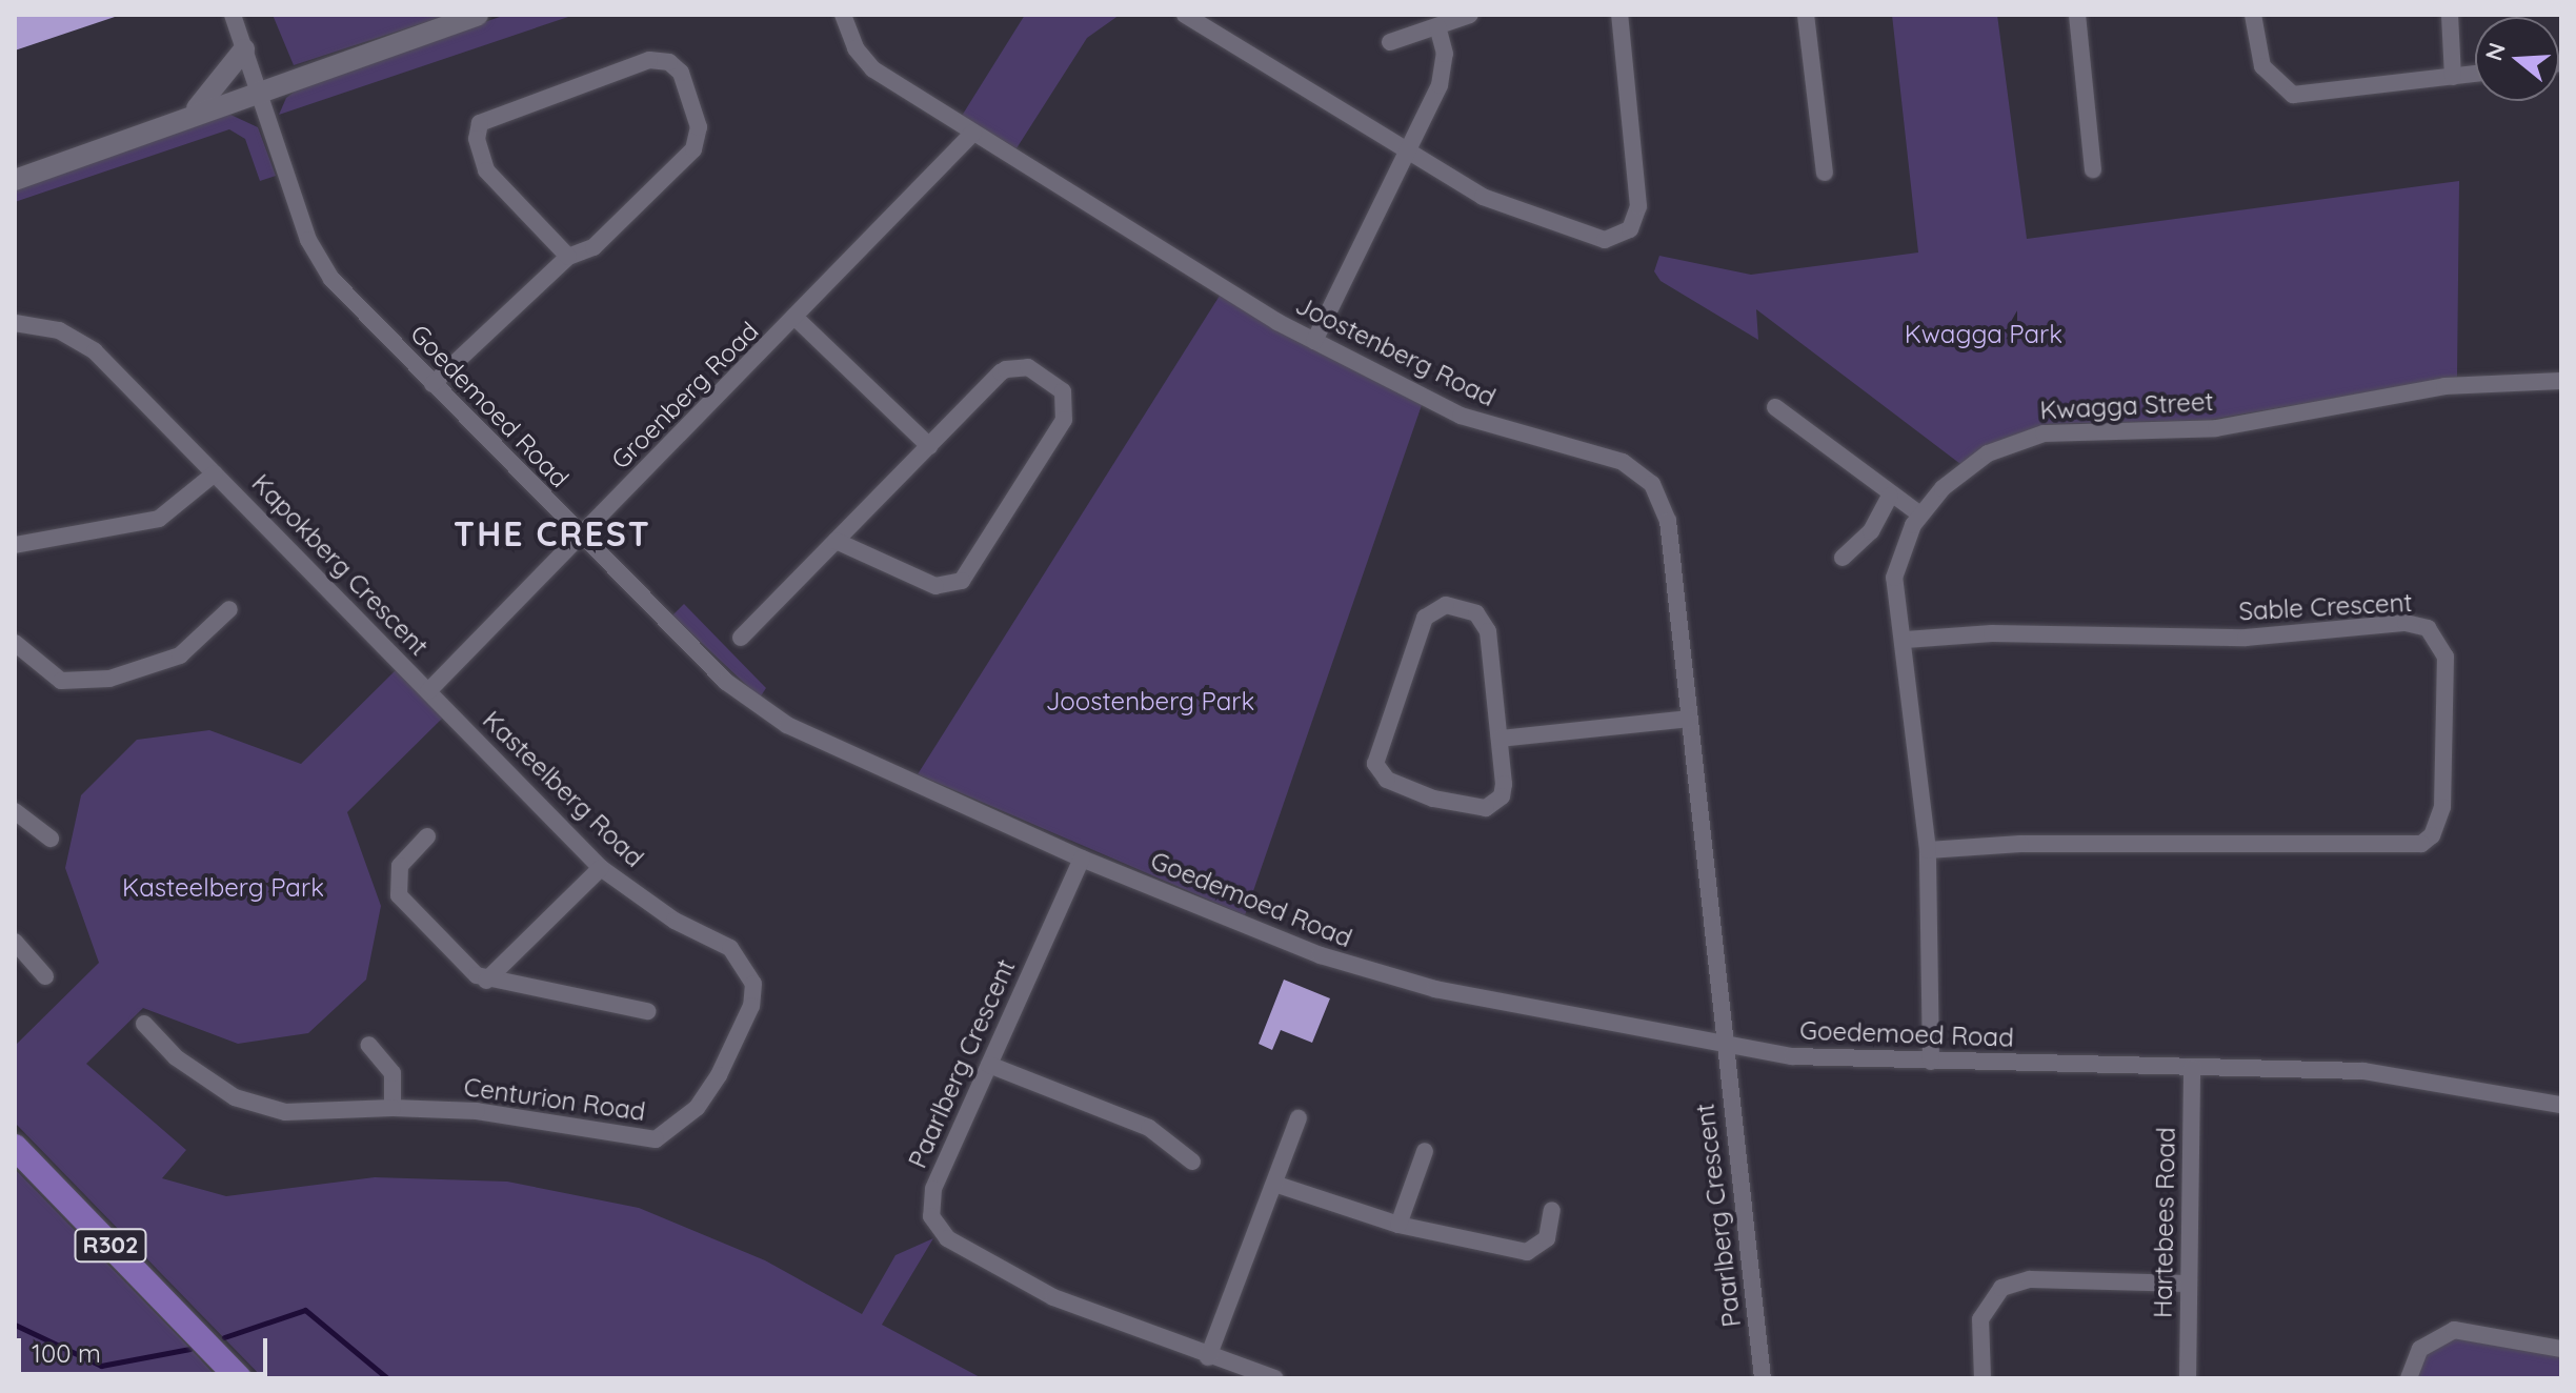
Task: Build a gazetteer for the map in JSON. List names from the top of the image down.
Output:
{
  "streets": {
    "main road": ["R302"],
    "street": [
      "Joostenberg Road",
      "Groenberg Road",
      "Goedemoed Road",
      "Kwagga Street",
      "Kapokberg Crescent",
      "Sable Crescent",
      "Kasteelberg Road",
      "Paarlberg Crescent",
      "Centurion Road",
      "Hartebees Road"
    ]
  },
  "crossings": [
    ["Joostenberg Road", "Groenberg Road"],
    ["Joostenberg Road", "Goedemoed Road"],
    ["Joostenberg Road", "Paarlberg Crescent"],
    ["Groenberg Road", "Goedemoed Road"],
    ["Groenberg Road", "Kapokberg Crescent"],
    ["Groenberg Road", "Kasteelberg Road"],
    ["Goedemoed Road", "Kwagga Street"],
    ["Goedemoed Road", "Paarlberg Crescent"],
    ["Goedemoed Road", "Hartebees Road"],
    ["Kwagga Street", "Sable Crescent"],
    ["Kapokberg Crescent", "Kasteelberg Road"],
    ["Kasteelberg Road", "Centurion Road"]
  ],
  "districts": ["THE CREST"],
  "parks": ["Kwagga Park", "Joostenberg Park", "Kasteelberg Park"],
  "scale_bar": "100 m",
  "north": "left"
}
